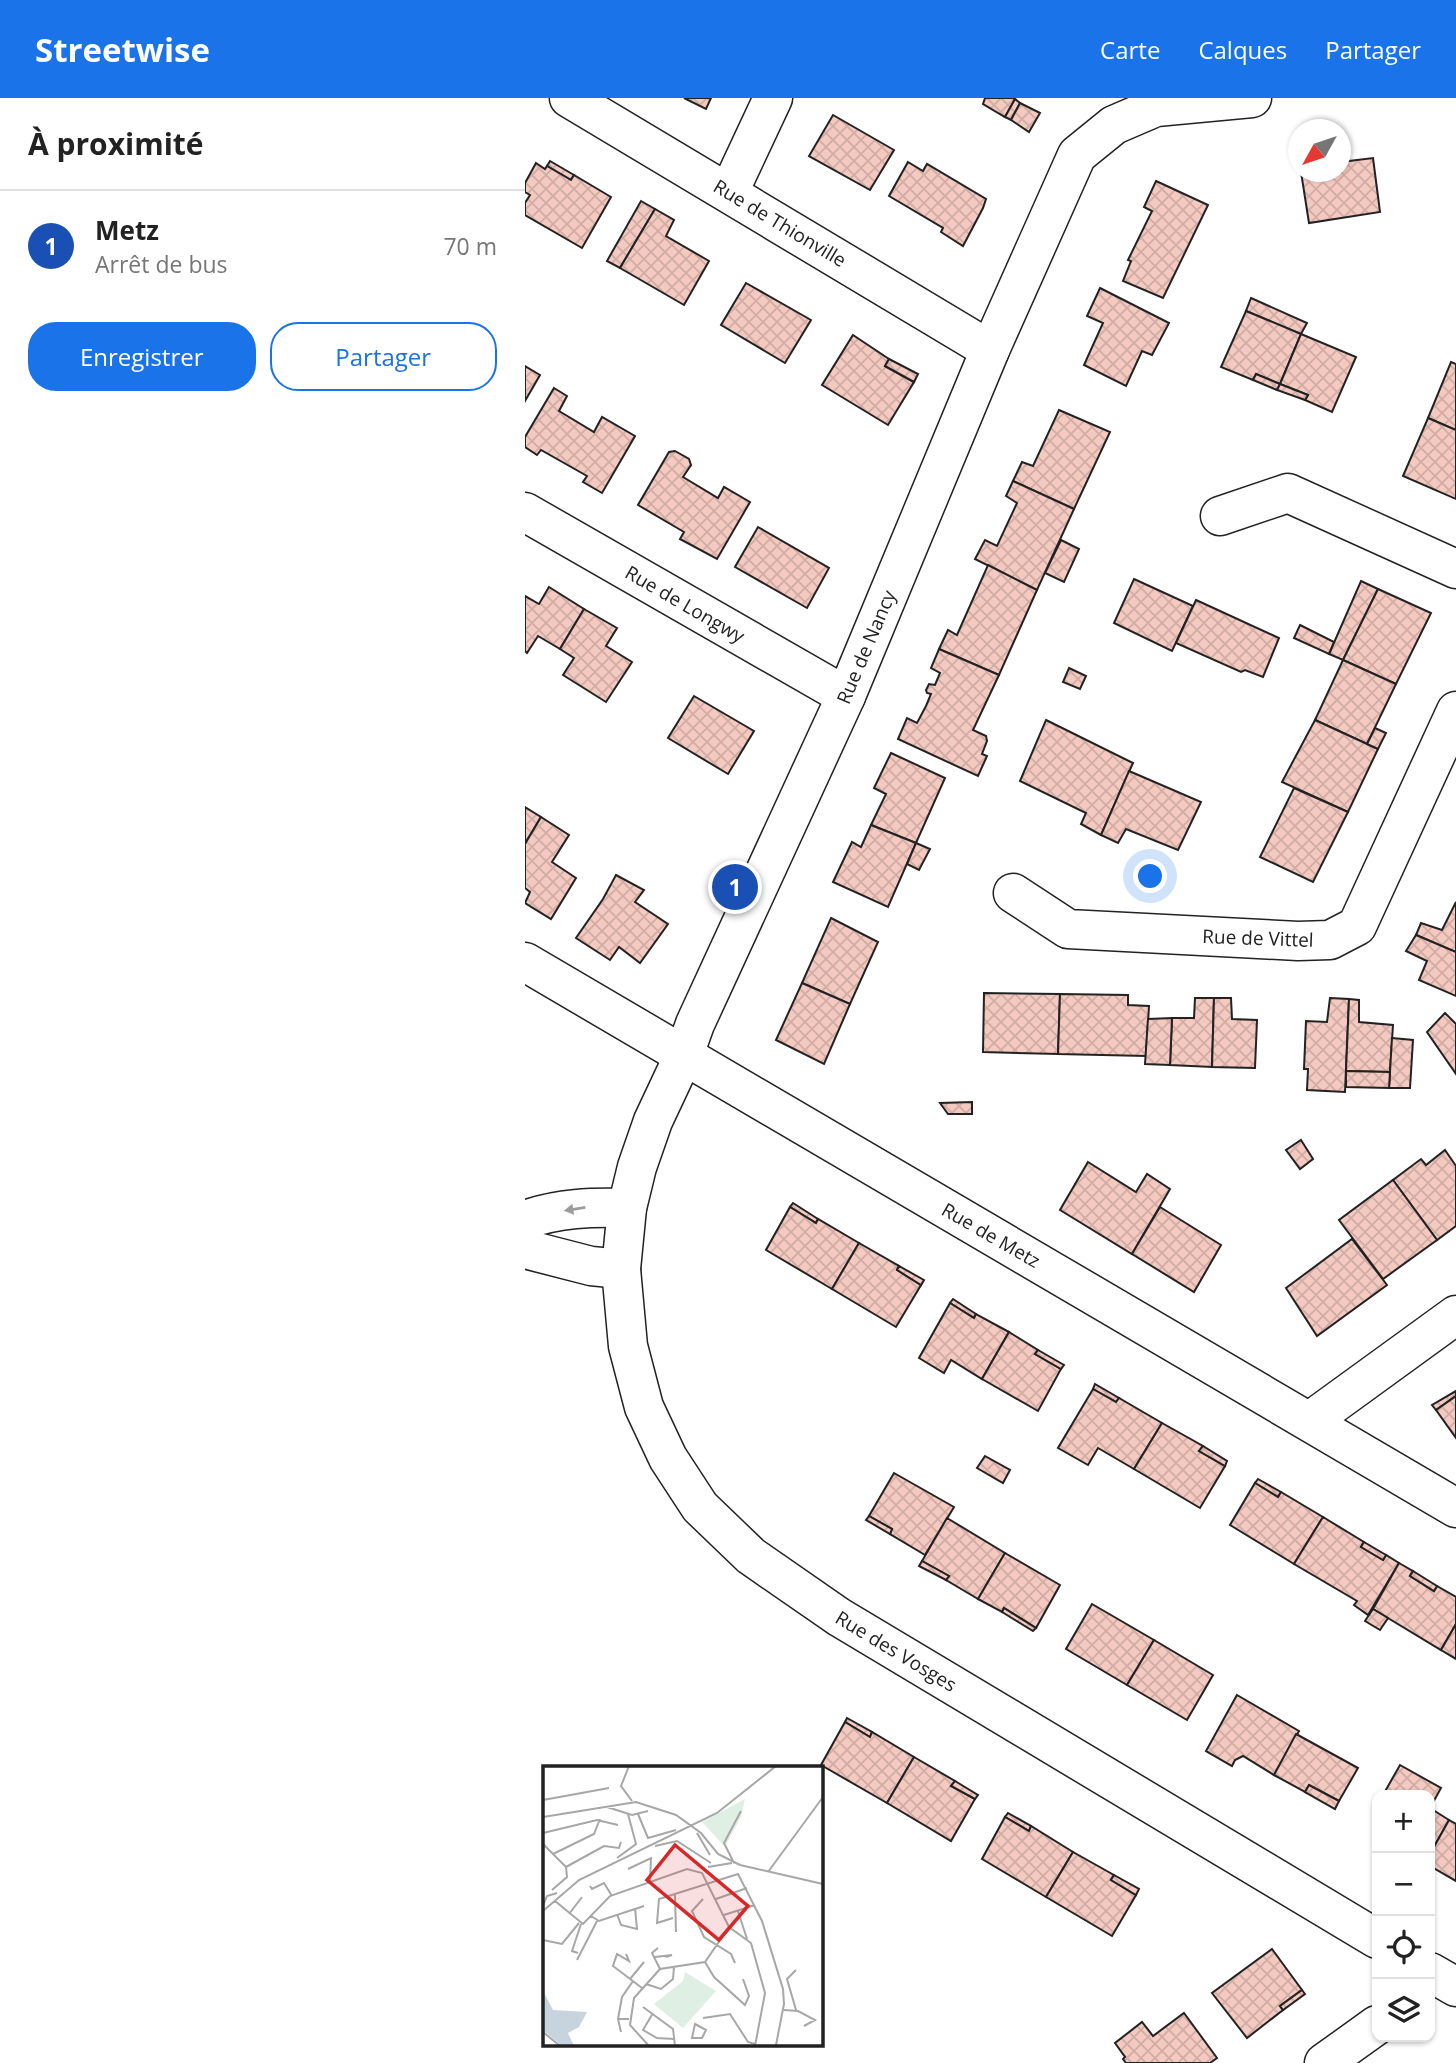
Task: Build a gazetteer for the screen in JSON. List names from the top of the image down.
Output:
{
  "streets": {
    "street": [
      "Rue de Thionville",
      "Rue de Longwy",
      "Rue de Nancy",
      "Rue de Vittel",
      "Rue de Metz",
      "Rue des Vosges"
    ]
  },
  "crossings": [
    ["Rue de Thionville", "Rue de Nancy"],
    ["Rue de Longwy", "Rue de Nancy"],
    ["Rue de Nancy", "Rue de Metz"],
    ["Rue de Nancy", "Rue des Vosges"]
  ],
  "north": "bottom left",
  "page": {
    "header": "Streetwise",
    "nav": ["Carte", "Calques", "Partager"],
    "heading": "À proximité",
    "list": [
      {
        "mark": "1",
        "name": "Metz",
        "note": "Arrêt de bus",
        "value": "70 m"
      }
    ],
    "buttons": ["Enregistrer", "Partager"],
    "pins": "1",
    "map_buttons": ["+", "−"]
  }
}
